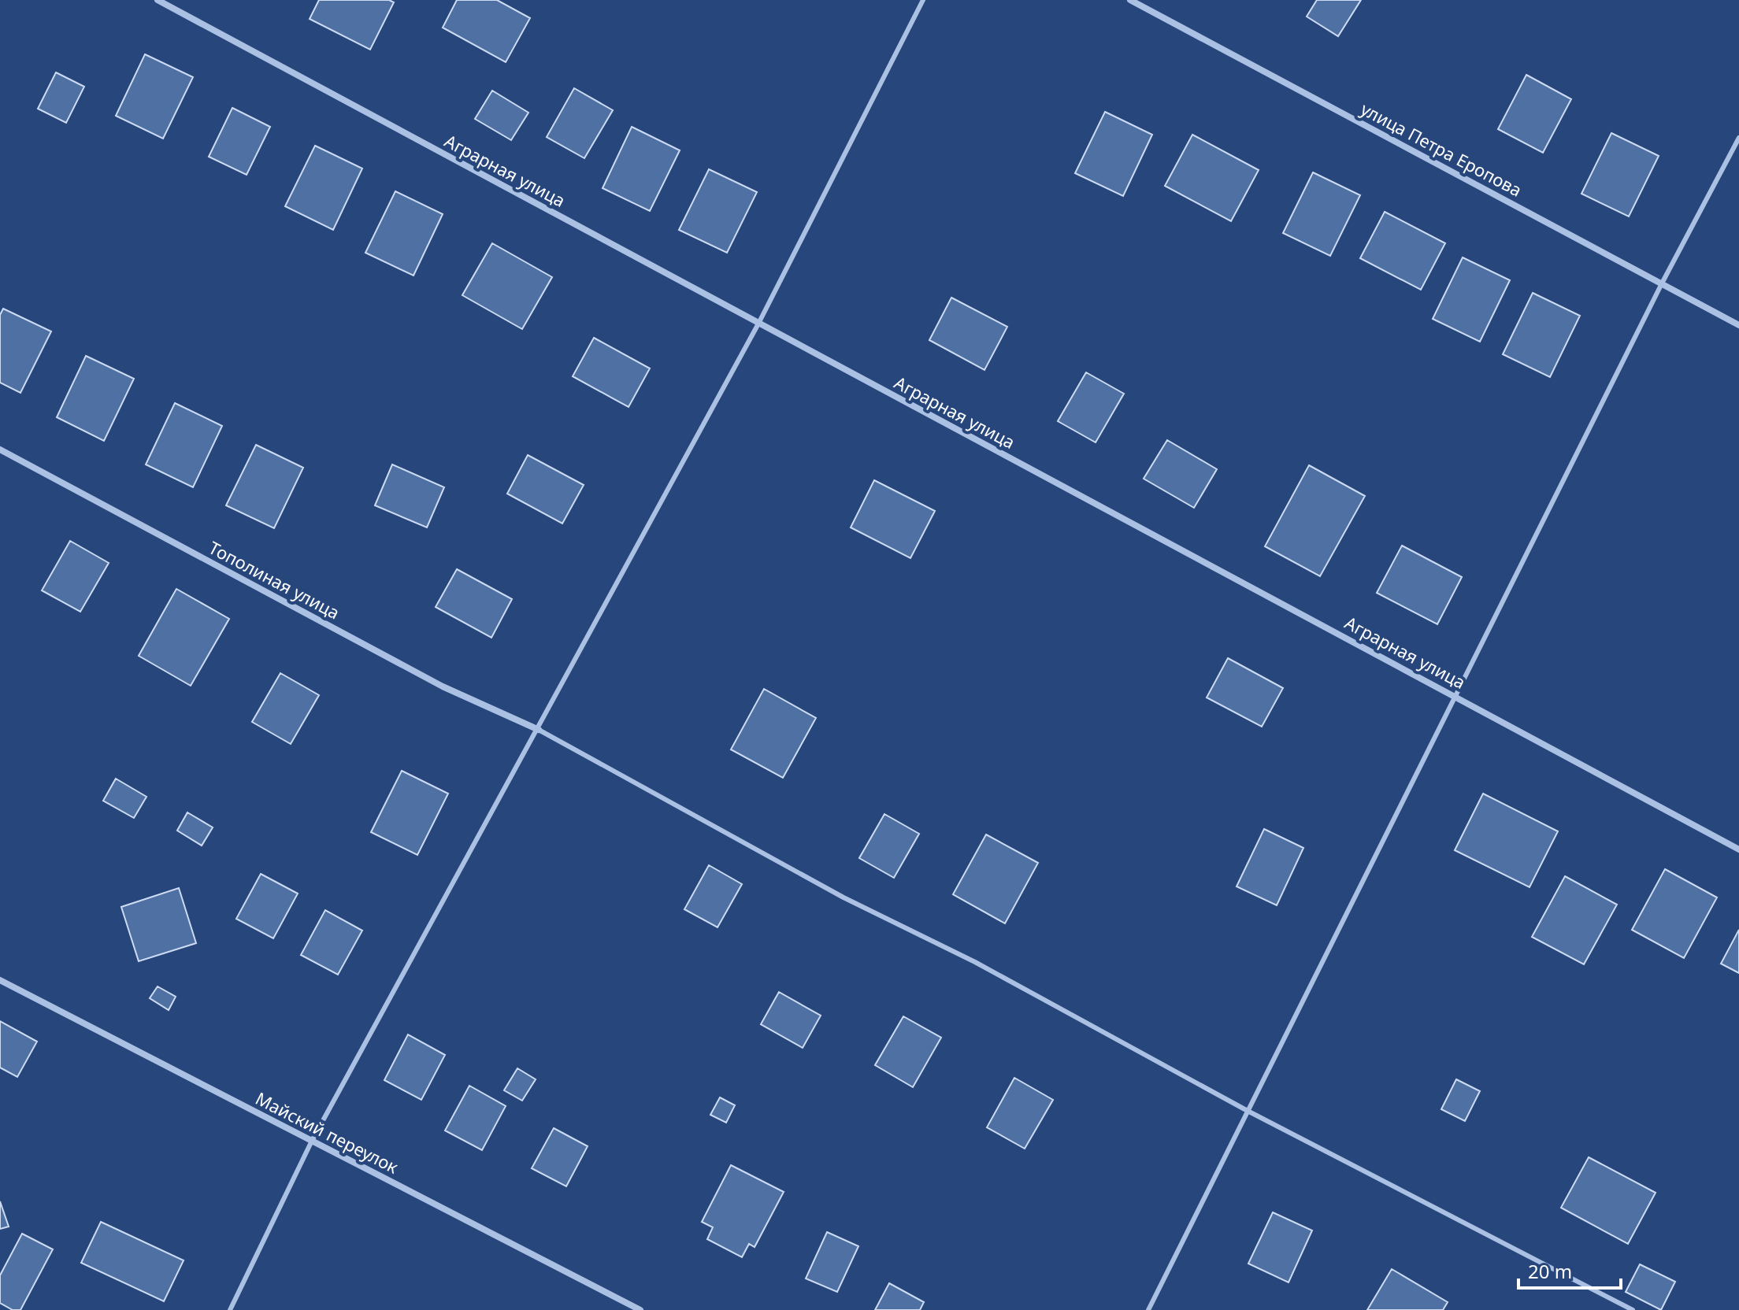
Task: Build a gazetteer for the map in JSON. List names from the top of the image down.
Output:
{
  "streets": {
    "street": [
      "улица Петра Еропова",
      "Аграрная улица",
      "Тополиная улица",
      "Майский переулок"
    ]
  },
  "scale_bar": "20 m"
}
